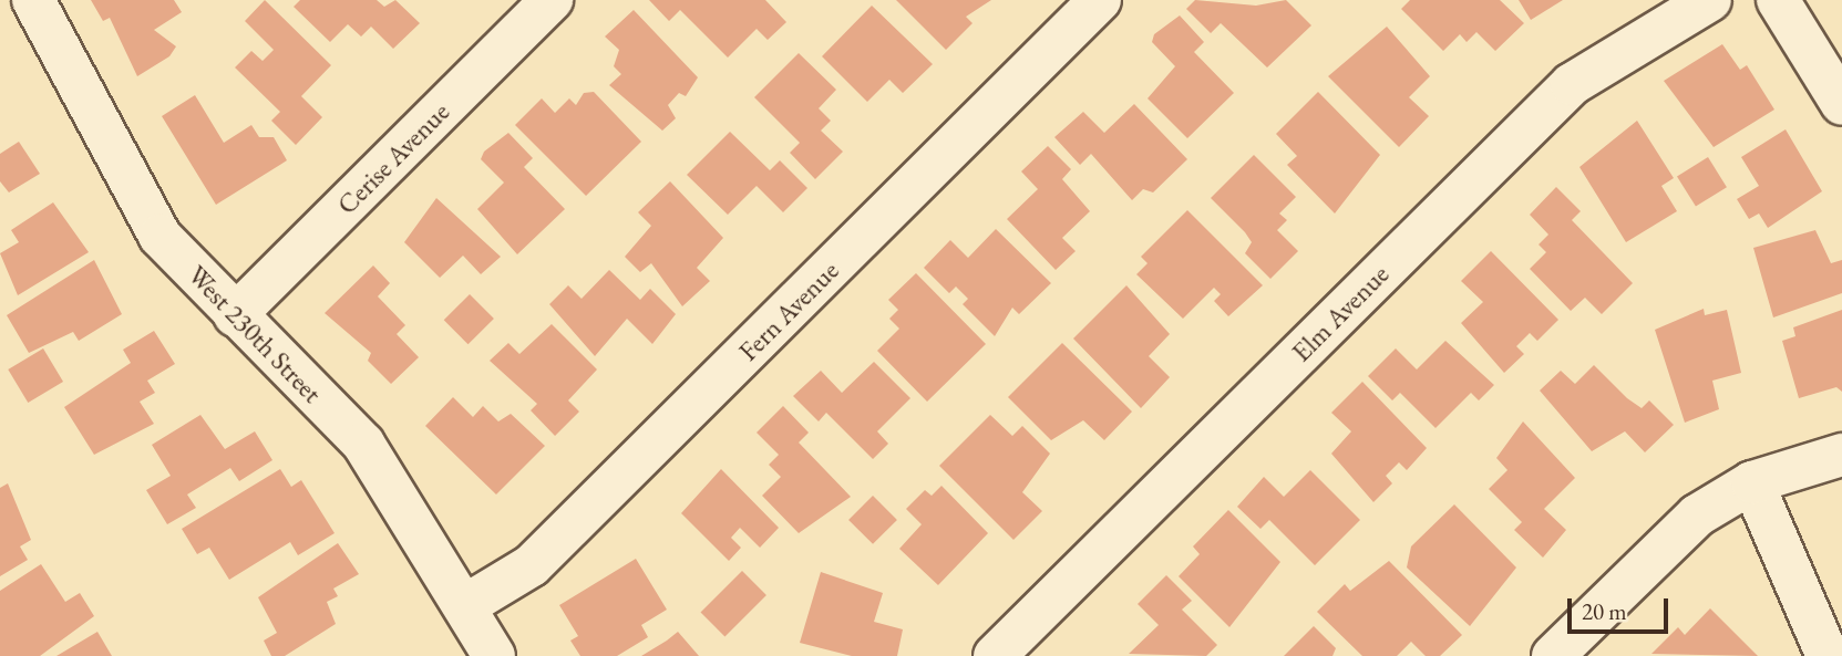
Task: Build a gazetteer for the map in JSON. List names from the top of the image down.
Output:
{
  "streets": {
    "street": [
      "Cerise Avenue",
      "Fern Avenue",
      "Elm Avenue",
      "West 230th Street"
    ]
  },
  "crossings": [
    ["Cerise Avenue", "West 230th Street"],
    ["Fern Avenue", "West 230th Street"]
  ],
  "scale_bar": "20 m"
}
